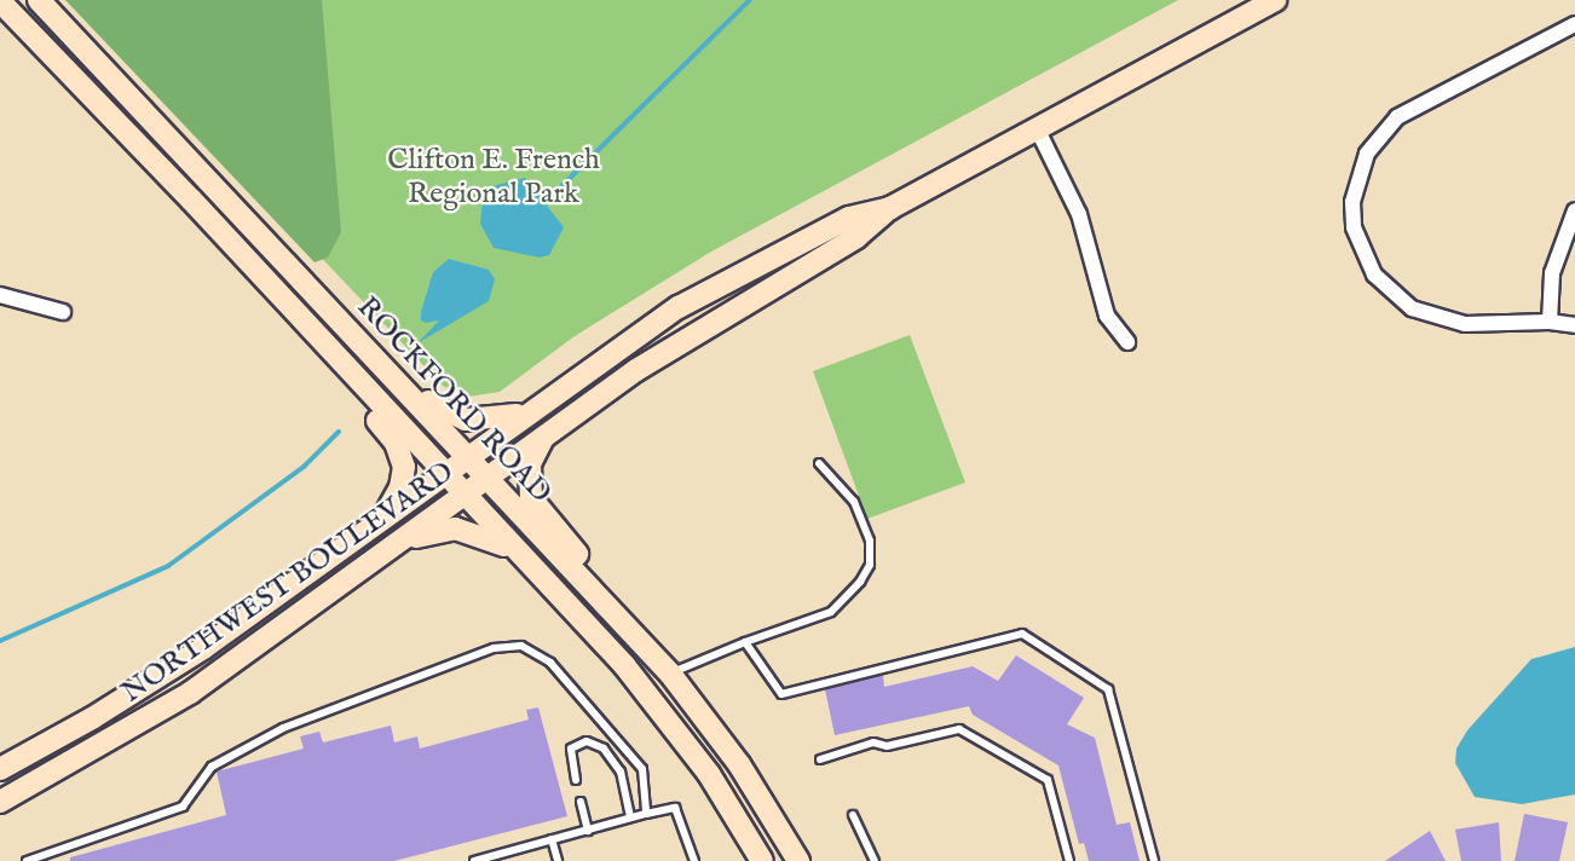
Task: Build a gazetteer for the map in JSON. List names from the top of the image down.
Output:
{
  "streets": {
    "main road": ["ROCKFORD ROAD", "NORTHWEST BOULEVARD"]
  },
  "crossings": [
    ["ROCKFORD ROAD", "NORTHWEST BOULEVARD"]
  ],
  "parks": ["Clifton E. French Regional Park"]
}
